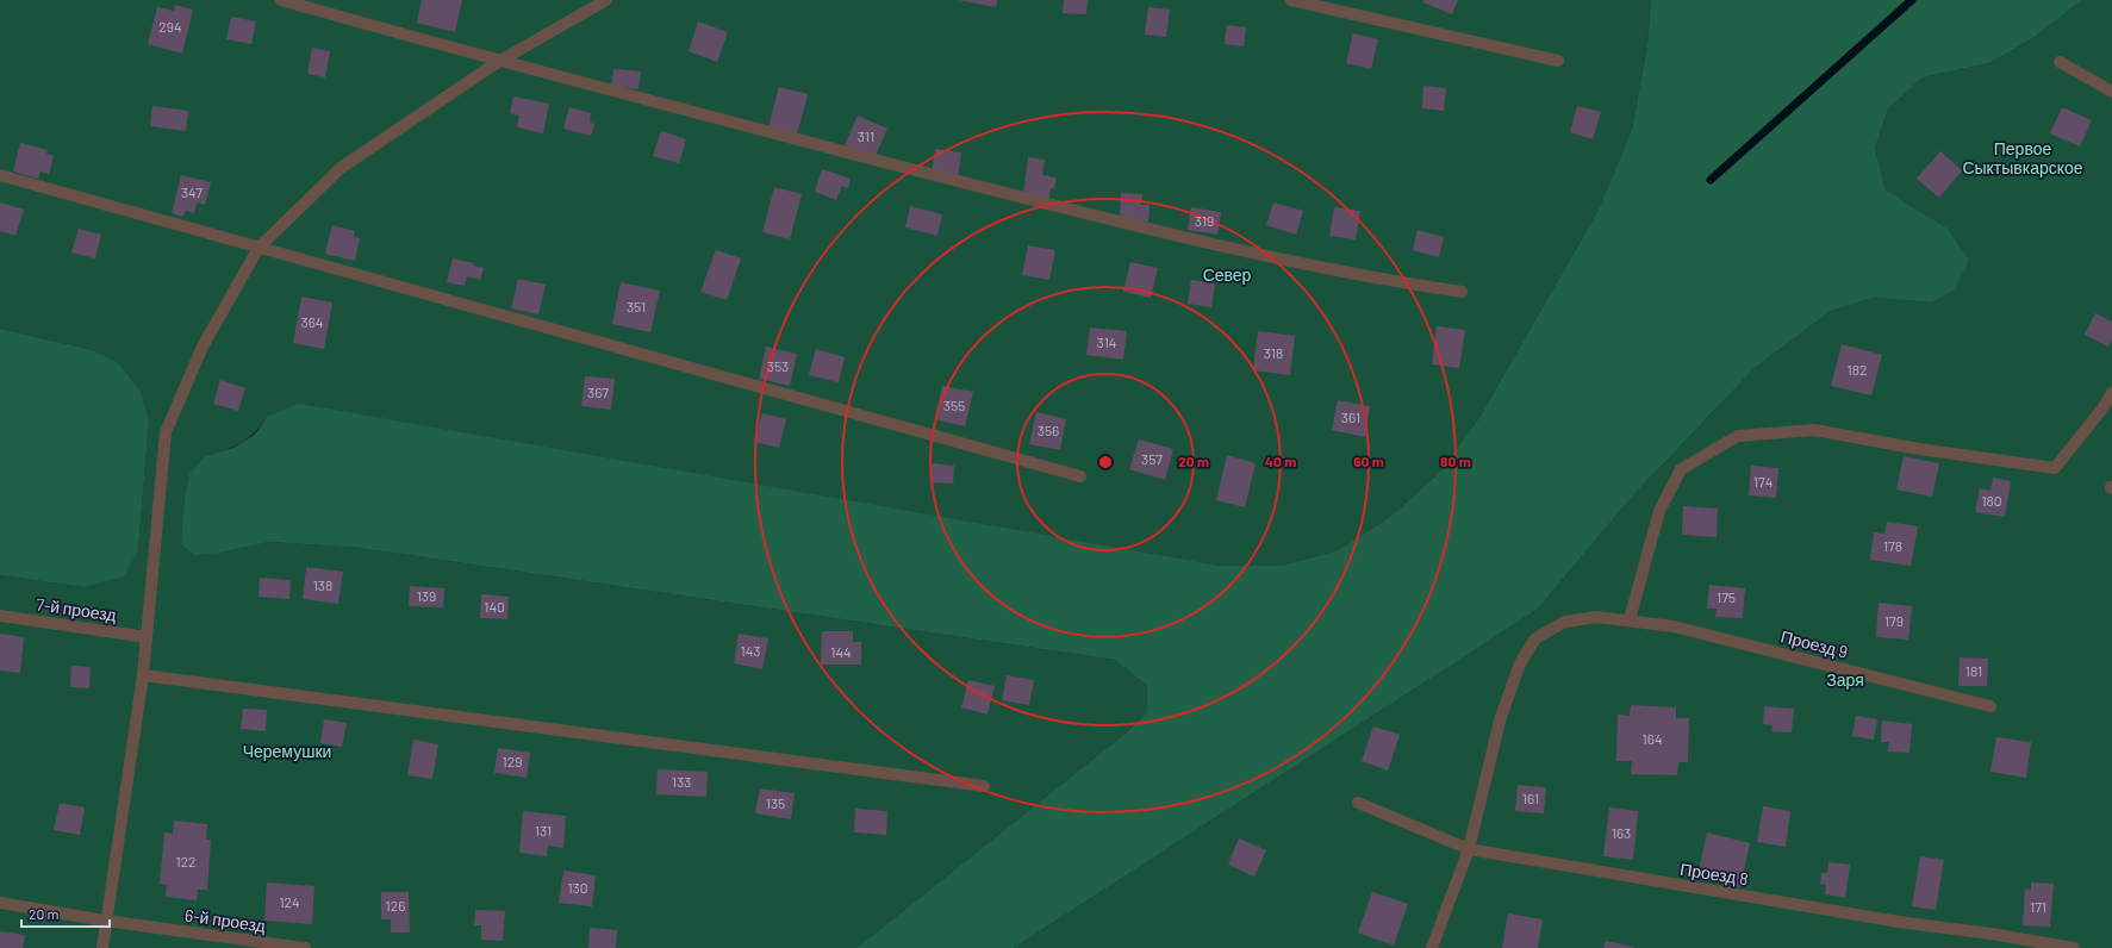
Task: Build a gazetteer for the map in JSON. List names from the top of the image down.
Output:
{
  "streets": {
    "street": [
      "7-й проезд",
      "Проезд 9",
      "Проезд 8",
      "6-й проезд"
    ]
  },
  "crossings": [
    ["Проезд 9", "Проезд 8"]
  ],
  "parks": [
    "Первое Сыктывкарское",
    "Север",
    "Заря",
    "Черемушки"
  ],
  "house_numbers": [
    "294",
    "311",
    "347",
    "319",
    "351",
    "364",
    "314",
    "318",
    "353",
    "182",
    "367",
    "355",
    "361",
    "356",
    "357",
    "174",
    "180",
    "178",
    "138",
    "139",
    "175",
    "140",
    "179",
    "143",
    "144",
    "181",
    "164",
    "129",
    "133",
    "161",
    "135",
    "131",
    "163",
    "122",
    "130",
    "124",
    "126",
    "171"
  ],
  "scale_bar": "20 m",
  "rings": [
    "20 m",
    "40 m",
    "60 m",
    "80 m"
  ]
}
